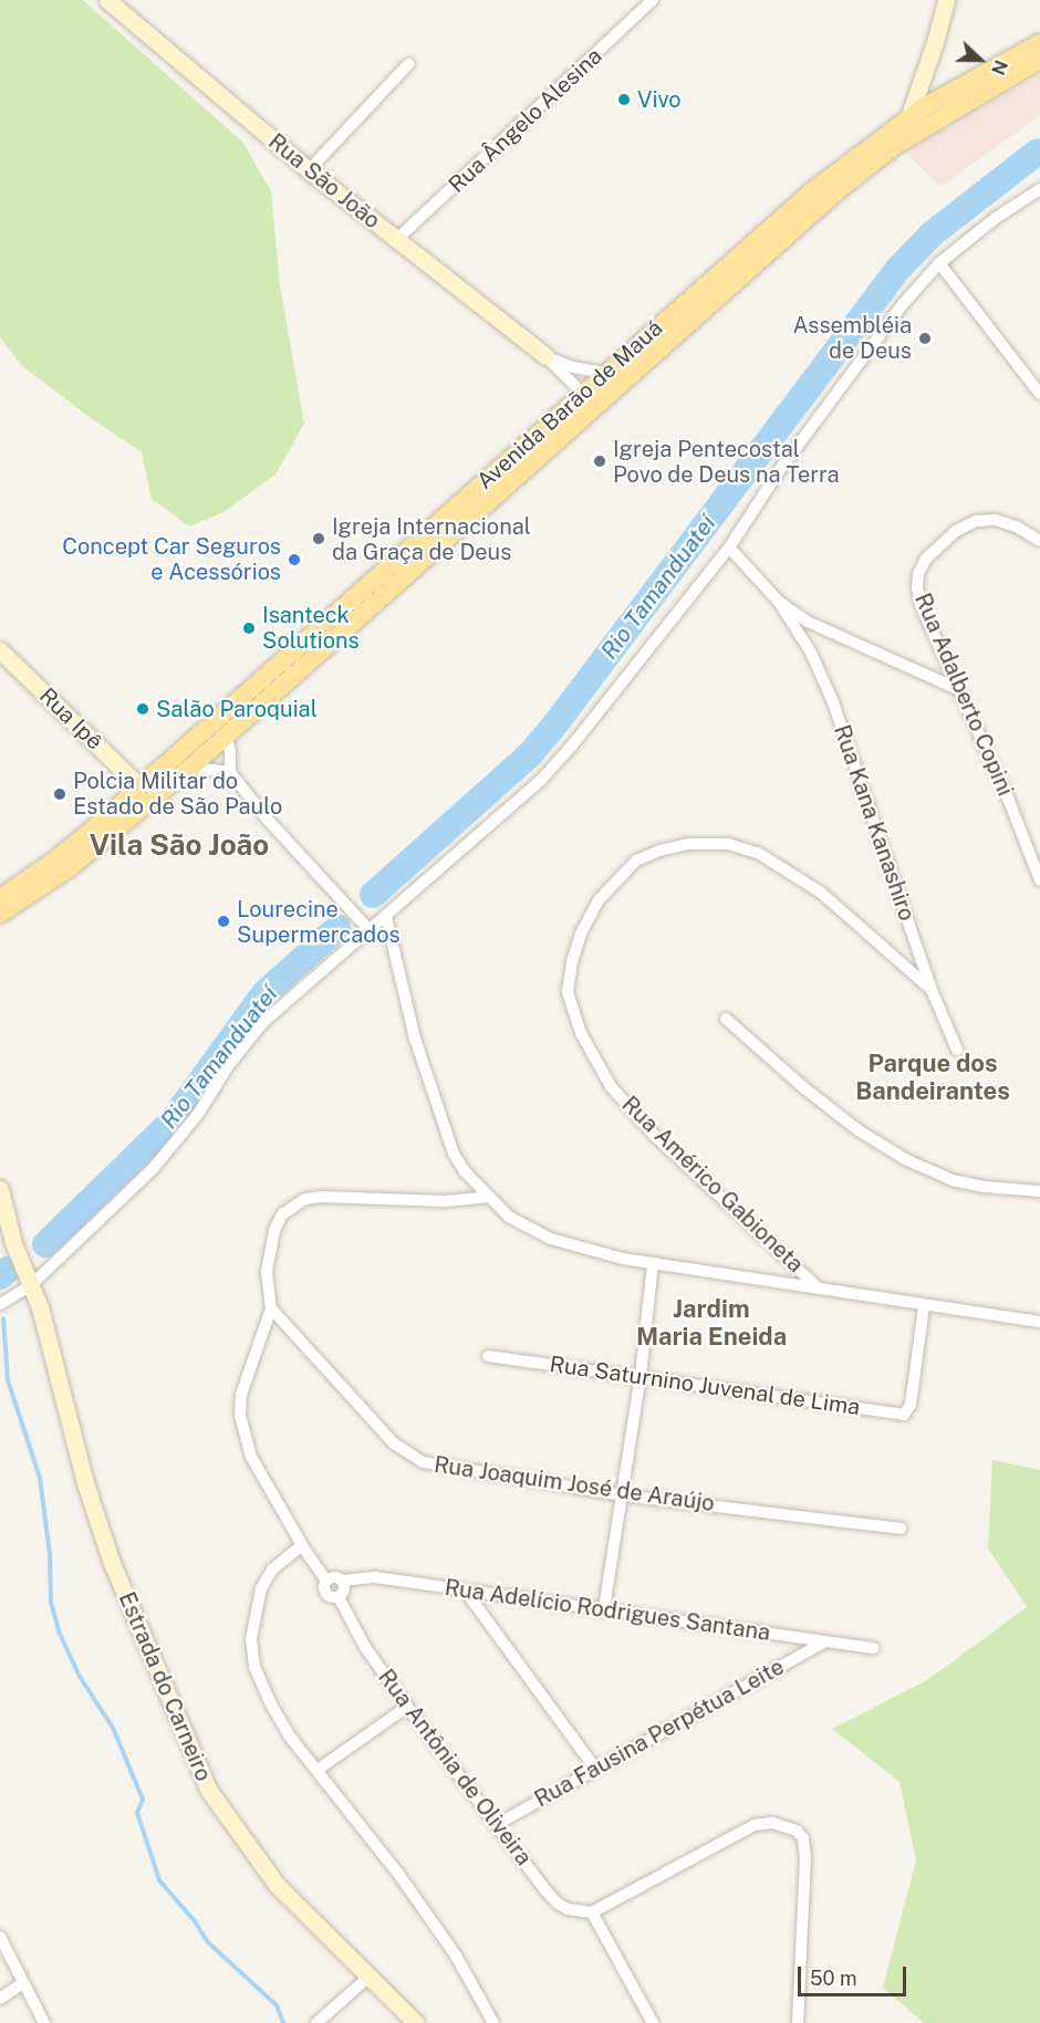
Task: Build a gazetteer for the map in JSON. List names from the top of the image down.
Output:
{
  "streets": {
    "main road": ["Avenida Barão de Mauá"],
    "street": [
      "Rua Ângelo Alesina",
      "Rua São João",
      "Rua Adalberto Copini",
      "Rua Ipê",
      "Rua Kana Kanashiro",
      "Rua Américo Gabioneta",
      "Rua Saturnino Juvenal de Lima",
      "Rua Joaquim José de Araújo",
      "Rua Adelício Rodrigues Santana",
      "Estrada do Carneiro",
      "Rua Fausina Perpétua Leite",
      "Rua Antônia de Oliveira"
    ]
  },
  "crossings": [
    ["Rua Ângelo Alesina", "Rua São João"],
    ["Rua São João", "Avenida Barão de Mauá"],
    ["Avenida Barão de Mauá", "Rua Ipê"],
    ["Rua Kana Kanashiro", "Rua Américo Gabioneta"],
    ["Rua Adelício Rodrigues Santana", "Rua Fausina Perpétua Leite"],
    ["Rua Adelício Rodrigues Santana", "Rua Antônia de Oliveira"],
    ["Rua Fausina Perpétua Leite", "Rua Antônia de Oliveira"]
  ],
  "districts": ["Vila São João", "Parque dos Bandeirantes", "Jardim Maria Eneida"],
  "water": ["Rio Tamanduateí"],
  "places": [
    "Vivo",
    "Assembléia de Deus",
    "Igreja Pentecostal Povo de Deus na Terra",
    "Igreja Internacional da Graça de Deus",
    "Concept Car Seguros e Acessórios",
    "Isanteck Solutions",
    "Salão Paroquial",
    "Polcia Militar do Estado de São Paulo",
    "Lourecine Supermercados"
  ],
  "scale_bar": "50 m",
  "north": "right"
}
